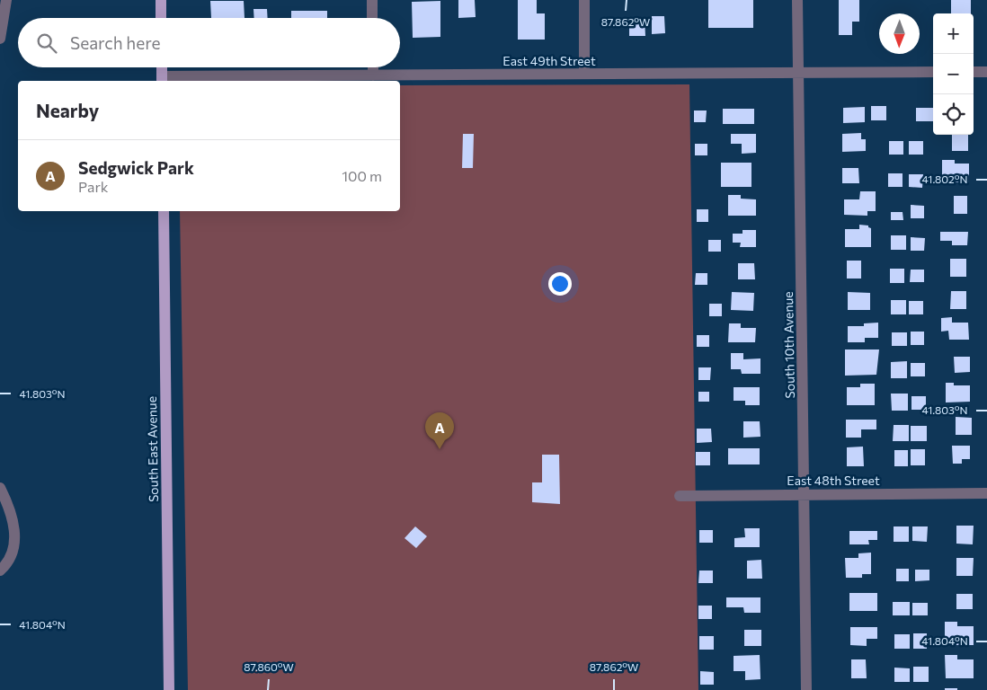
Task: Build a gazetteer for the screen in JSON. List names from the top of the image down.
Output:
{
  "streets": {
    "main road": ["South East Avenue"],
    "street": ["East 49th Street", "South 10th Avenue", "East 48th Street"]
  },
  "crossings": [
    ["East 49th Street", "South 10th Avenue"],
    ["South 10th Avenue", "East 48th Street"]
  ],
  "north": "bottom",
  "page": {
    "map_buttons": ["+", "−"],
    "search": "Search here",
    "heading": "Nearby",
    "list": [
      {
        "mark": "A",
        "name": "Sedgwick Park",
        "note": "Park",
        "value": "100 m"
      }
    ],
    "pins": "A"
  },
  "coordinates": [
    "87.862°W",
    "41.802°N",
    "41.803°N",
    "41.804°N",
    "87.860°W"
  ]
}
